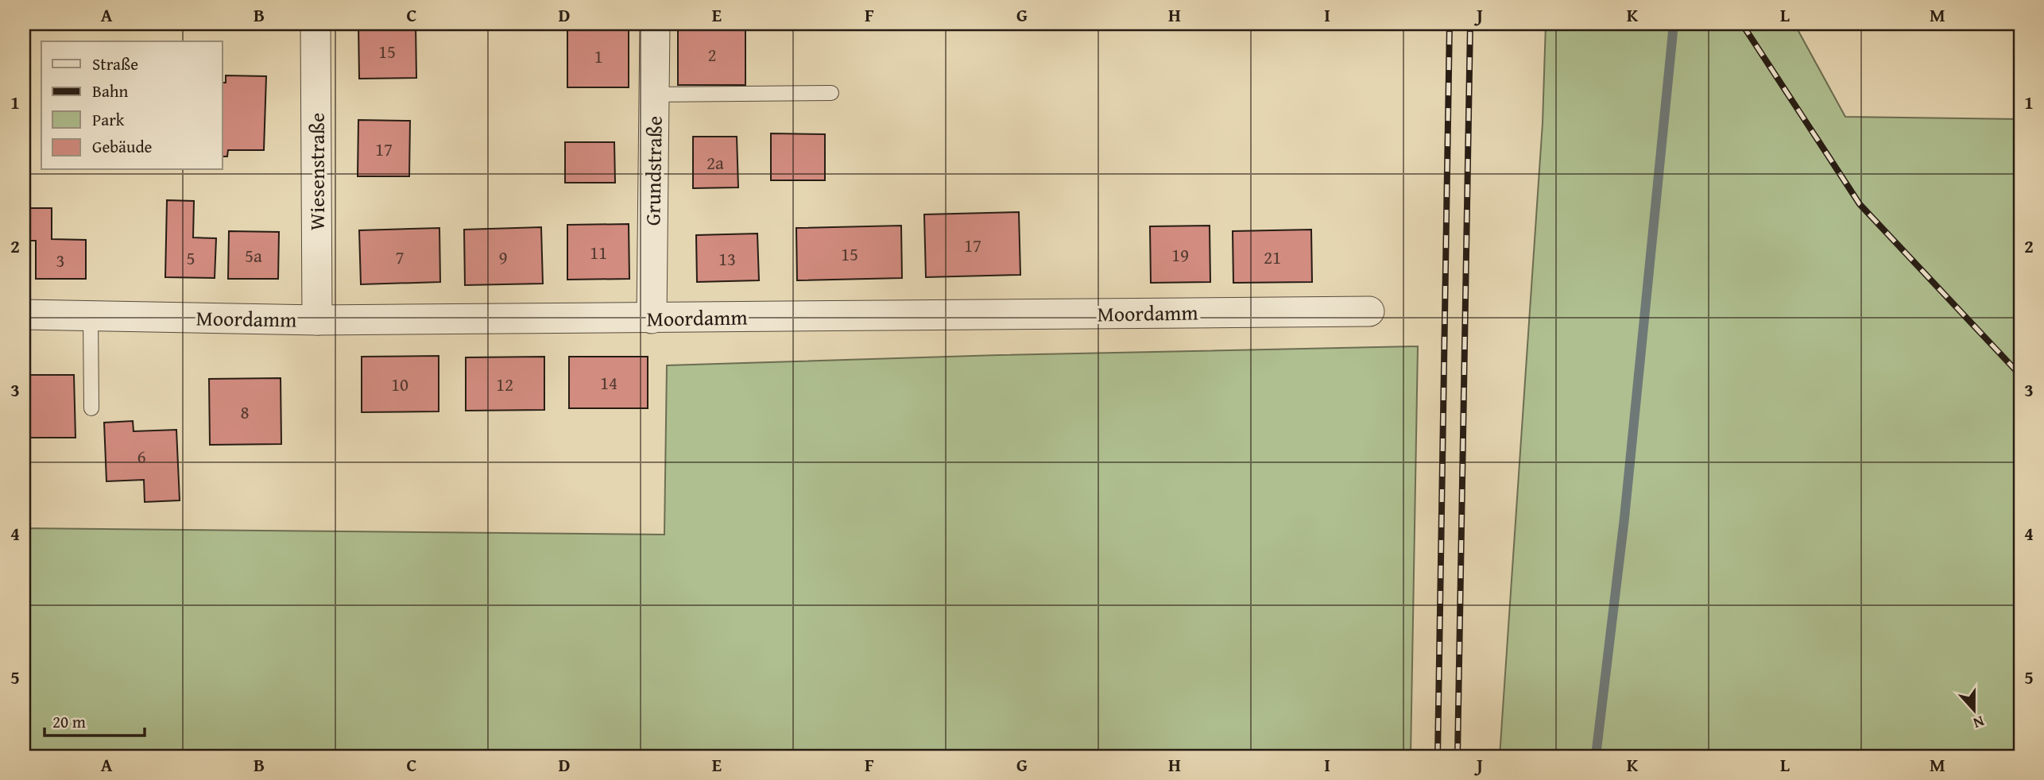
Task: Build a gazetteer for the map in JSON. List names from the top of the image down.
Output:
{
  "streets": {
    "street": ["Grundstraße", "Wiesenstraße", "Moordamm"]
  },
  "crossings": [
    ["Grundstraße", "Moordamm"],
    ["Wiesenstraße", "Moordamm"]
  ],
  "house_numbers": [
    "15",
    "2",
    "1",
    "17",
    "2a",
    "17",
    "11",
    "15",
    "19",
    "5a",
    "7",
    "9",
    "21",
    "5",
    "13",
    "3",
    "14",
    "10",
    "12",
    "8",
    "6"
  ],
  "legend": [
    "Straße",
    "Bahn",
    "Park",
    "Gebäude"
  ],
  "scale_bar": "20 m",
  "north": "bottom",
  "grid": {
    "columns": [
      "A",
      "B",
      "C",
      "D",
      "E",
      "F",
      "G",
      "H",
      "I",
      "J",
      "K",
      "L",
      "M"
    ],
    "rows": [
      "1",
      "2",
      "3",
      "4",
      "5"
    ]
  }
}
